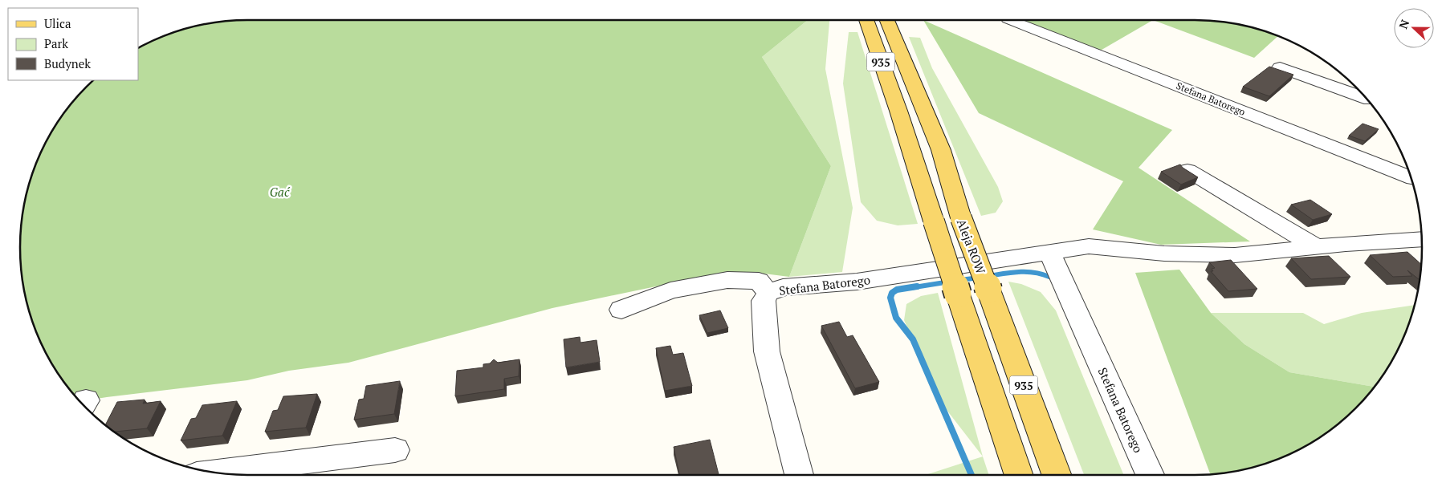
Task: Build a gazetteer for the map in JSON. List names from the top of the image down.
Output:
{
  "streets": {
    "main road": ["935", "Aleja ROW"],
    "street": ["Stefana Batorego"]
  },
  "parks": ["Gać"],
  "legend": ["Ulica", "Park", "Budynek"],
  "north": "left"
}
